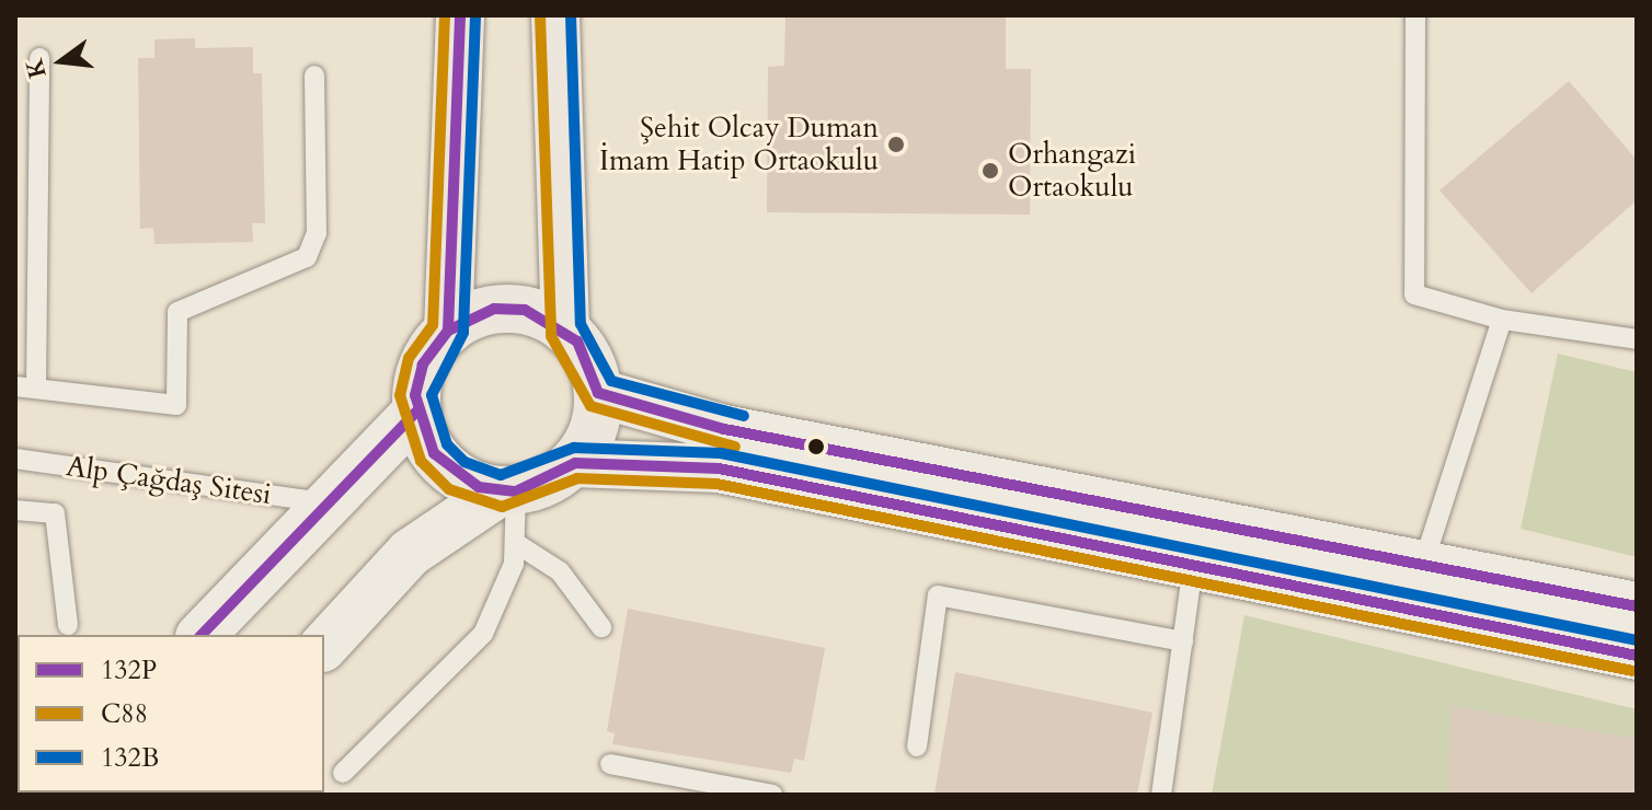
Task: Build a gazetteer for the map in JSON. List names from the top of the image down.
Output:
{
  "streets": {
    "lane": ["Alp Çağdaş Sitesi"]
  },
  "places": ["Şehit Olcay Duman İmam Hatip Ortaokulu", "Orhangazi Ortaokulu"],
  "lines": ["transit line 132P", "transit line C88", "transit line 132B"],
  "legend": ["132P", "C88", "132B"],
  "north": "left"
}
